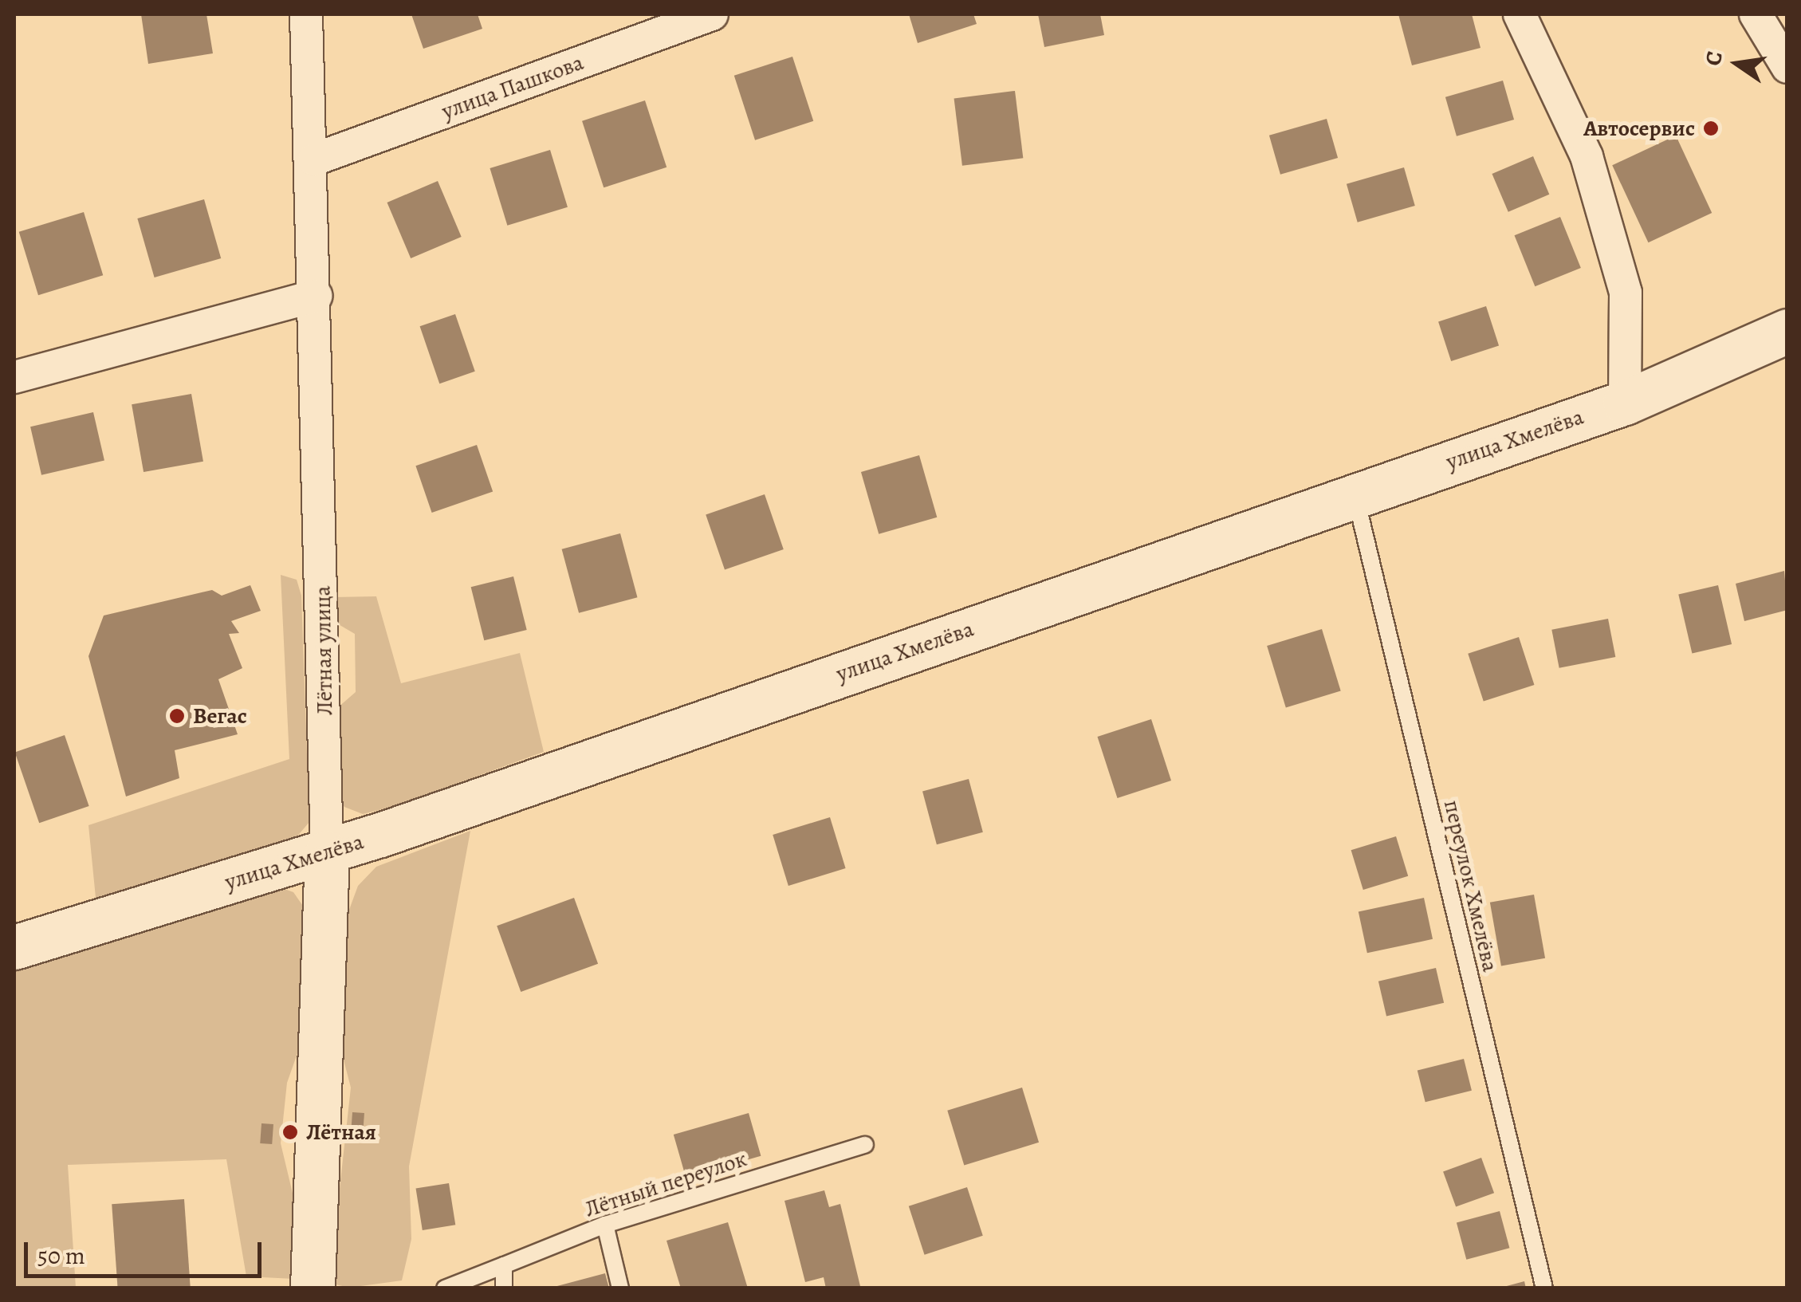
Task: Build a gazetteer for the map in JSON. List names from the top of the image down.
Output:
{
  "streets": {
    "main road": ["улица Хмелёва", "Лётная улица"],
    "street": ["улица Пашкова"],
    "lane": ["переулок Хмелёва", "Лётный переулок"]
  },
  "crossings": [
    ["улица Пашкова", "Лётная улица"],
    ["улица Хмелёва", "Лётная улица"],
    ["улица Хмелёва", "переулок Хмелёва"]
  ],
  "places": ["Автосервис", "Вегас", "Лётная"],
  "scale_bar": "50 m",
  "north": "left"
}
